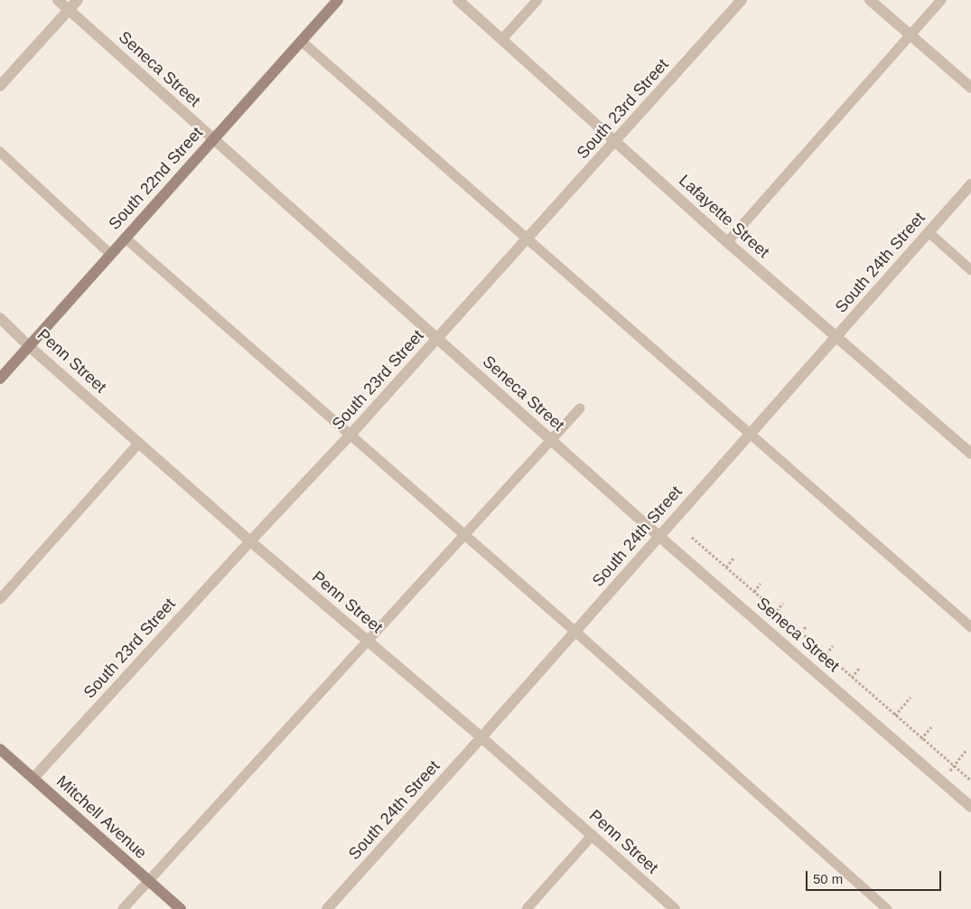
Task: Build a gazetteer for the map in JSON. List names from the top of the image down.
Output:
{
  "streets": {
    "main road": ["South 22nd Street", "Mitchell Avenue"],
    "street": [
      "Seneca Street",
      "South 23rd Street",
      "Lafayette Street",
      "South 24th Street",
      "Penn Street"
    ]
  },
  "crossings": [
    ["Seneca Street", "South 23rd Street"],
    ["Seneca Street", "South 22nd Street"],
    ["Seneca Street", "South 24th Street"],
    ["South 23rd Street", "Lafayette Street"],
    ["South 23rd Street", "Penn Street"],
    ["South 23rd Street", "Mitchell Avenue"],
    ["South 22nd Street", "Penn Street"],
    ["Lafayette Street", "South 24th Street"],
    ["South 24th Street", "Penn Street"]
  ],
  "scale_bar": "50 m"
}
